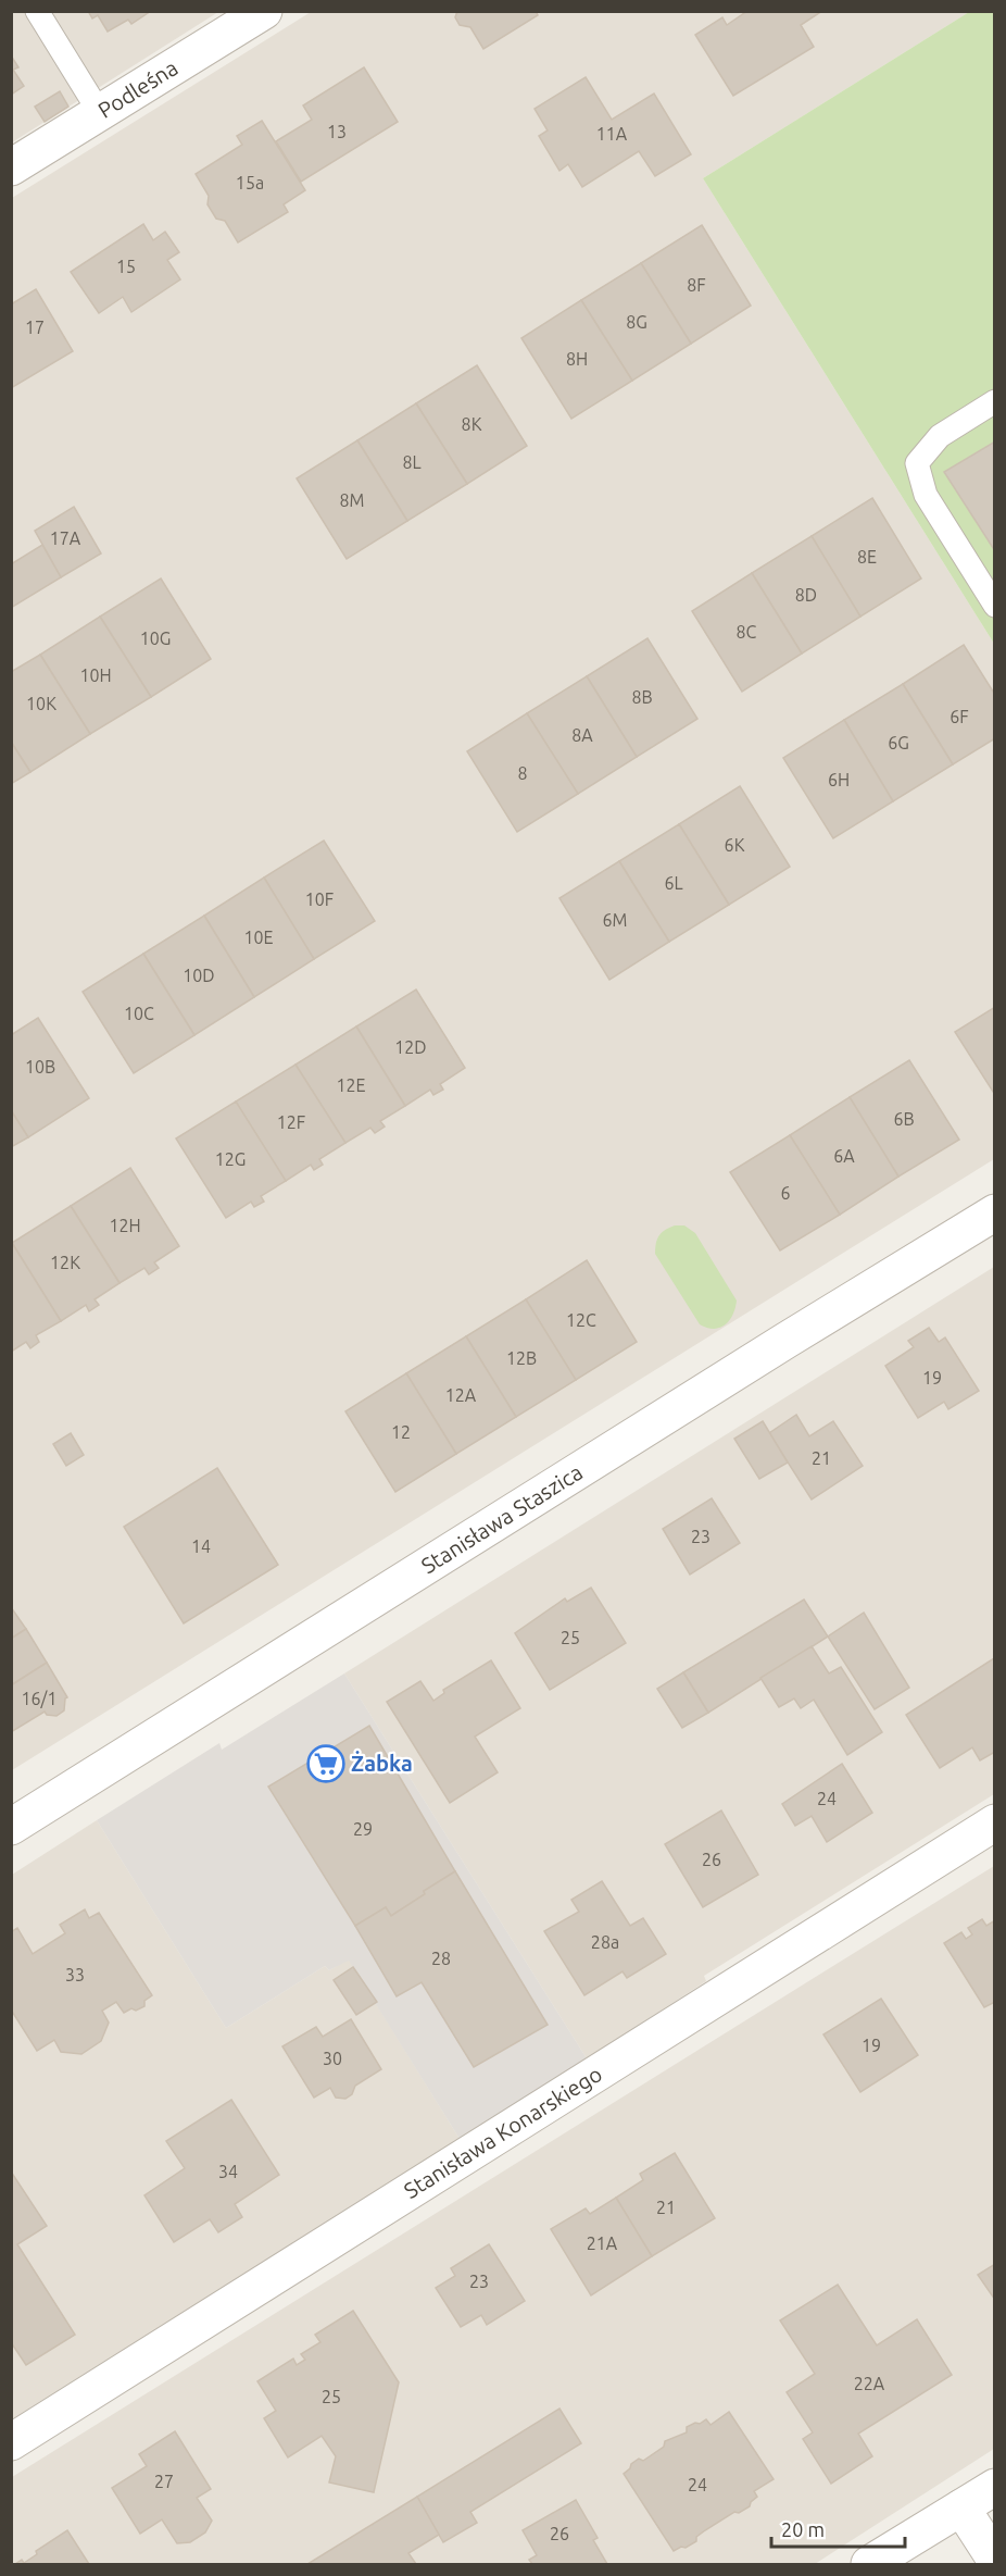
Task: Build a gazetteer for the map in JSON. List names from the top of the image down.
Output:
{
  "streets": {
    "street": ["Podleśna", "Stanisława Staszica", "Stanisława Konarskiego"]
  },
  "places": {
    "supermarket": ["Żabka"]
  },
  "house_numbers": [
    "13",
    "11A",
    "15a",
    "15",
    "8F",
    "8G",
    "17",
    "8H",
    "8K",
    "8L",
    "8M",
    "17A",
    "8E",
    "8D",
    "8C",
    "10G",
    "10H",
    "8B",
    "10K",
    "6F",
    "8A",
    "6G",
    "8",
    "6H",
    "6K",
    "6L",
    "10F",
    "6M",
    "10E",
    "10D",
    "10C",
    "12D",
    "10B",
    "12E",
    "6B",
    "12F",
    "6A",
    "12G",
    "6",
    "12H",
    "12K",
    "12C",
    "12B",
    "19",
    "12A",
    "12",
    "21",
    "23",
    "14",
    "25",
    "16/1",
    "24",
    "29",
    "26",
    "28a",
    "28",
    "33",
    "19",
    "30",
    "34",
    "21",
    "21A",
    "23",
    "22A",
    "25",
    "27",
    "24",
    "26"
  ],
  "scale_bar": "20 m"
}
